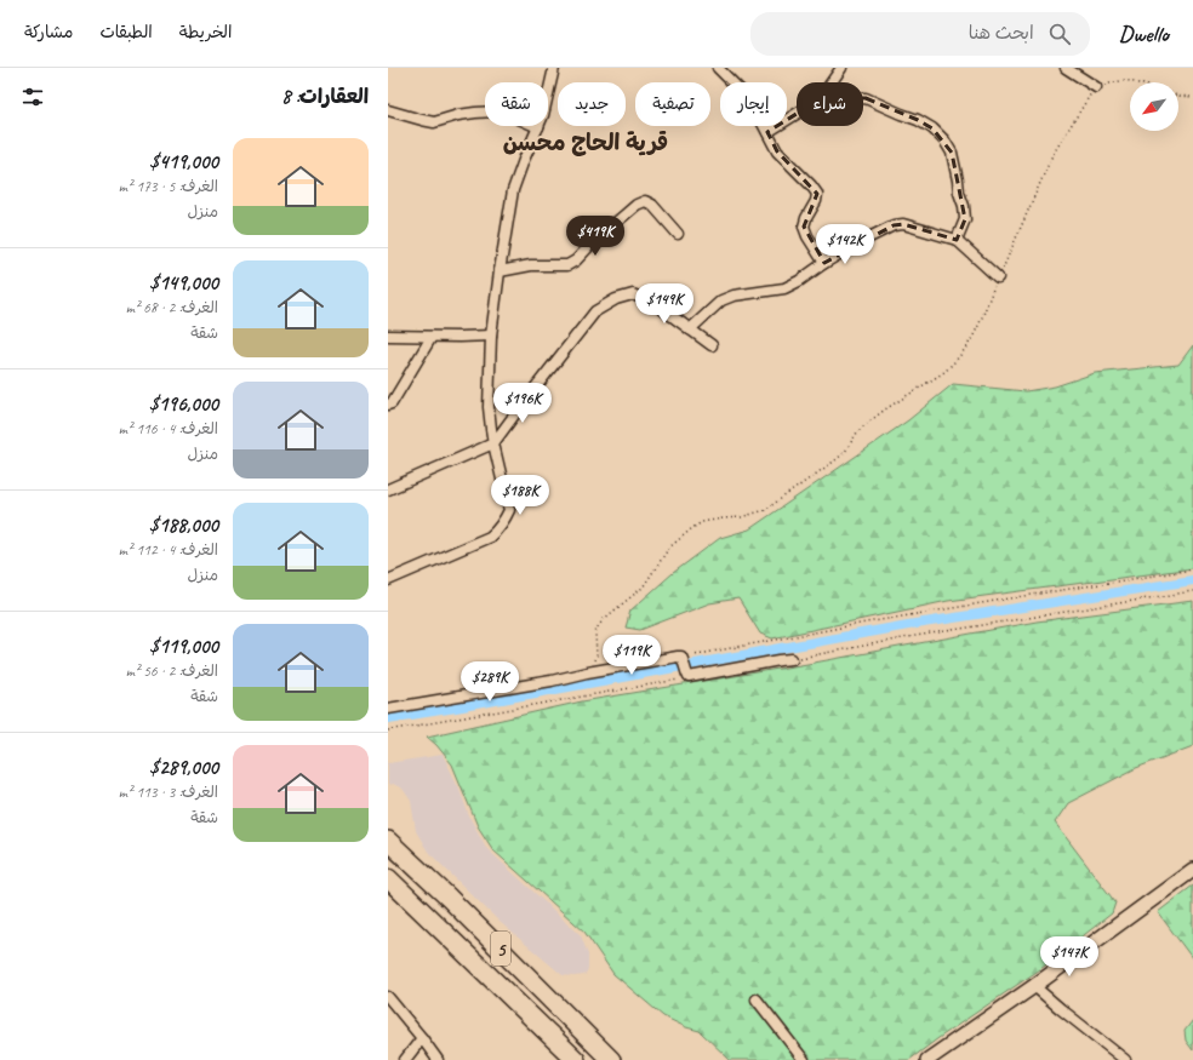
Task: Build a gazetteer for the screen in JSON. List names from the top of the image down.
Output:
{
  "streets": {
    "highway": ["5"]
  },
  "districts": ["قرية الحاج محسن"],
  "north": "bottom left",
  "page": {
    "header": "Dwello",
    "search": "ابحث هنا",
    "nav": ["الخريطة", "الطبقات", "مشاركة"],
    "heading": "العقارات: 8",
    "chip": [
      "شراء",
      "إيجار",
      "تصفية",
      "جديد",
      "شقة"
    ],
    "list": [
      {
        "name": "$419,000",
        "note": "الغرف: 5 · 173 m² · منزل"
      },
      {
        "name": "$149,000",
        "note": "الغرف: 2 · 68 m² · شقة"
      },
      {
        "name": "$196,000",
        "note": "الغرف: 4 · 116 m² · منزل"
      },
      {
        "name": "$188,000",
        "note": "الغرف: 4 · 112 m² · منزل"
      },
      {
        "name": "$119,000",
        "note": "الغرف: 2 · 56 m² · شقة"
      },
      {
        "name": "$289,000",
        "note": "الغرف: 3 · 113 m² · شقة"
      }
    ],
    "price": [
      "$419K",
      "$142K",
      "$149K",
      "$196K",
      "$188K",
      "$119K",
      "$289K",
      "$147K"
    ]
  }
}
